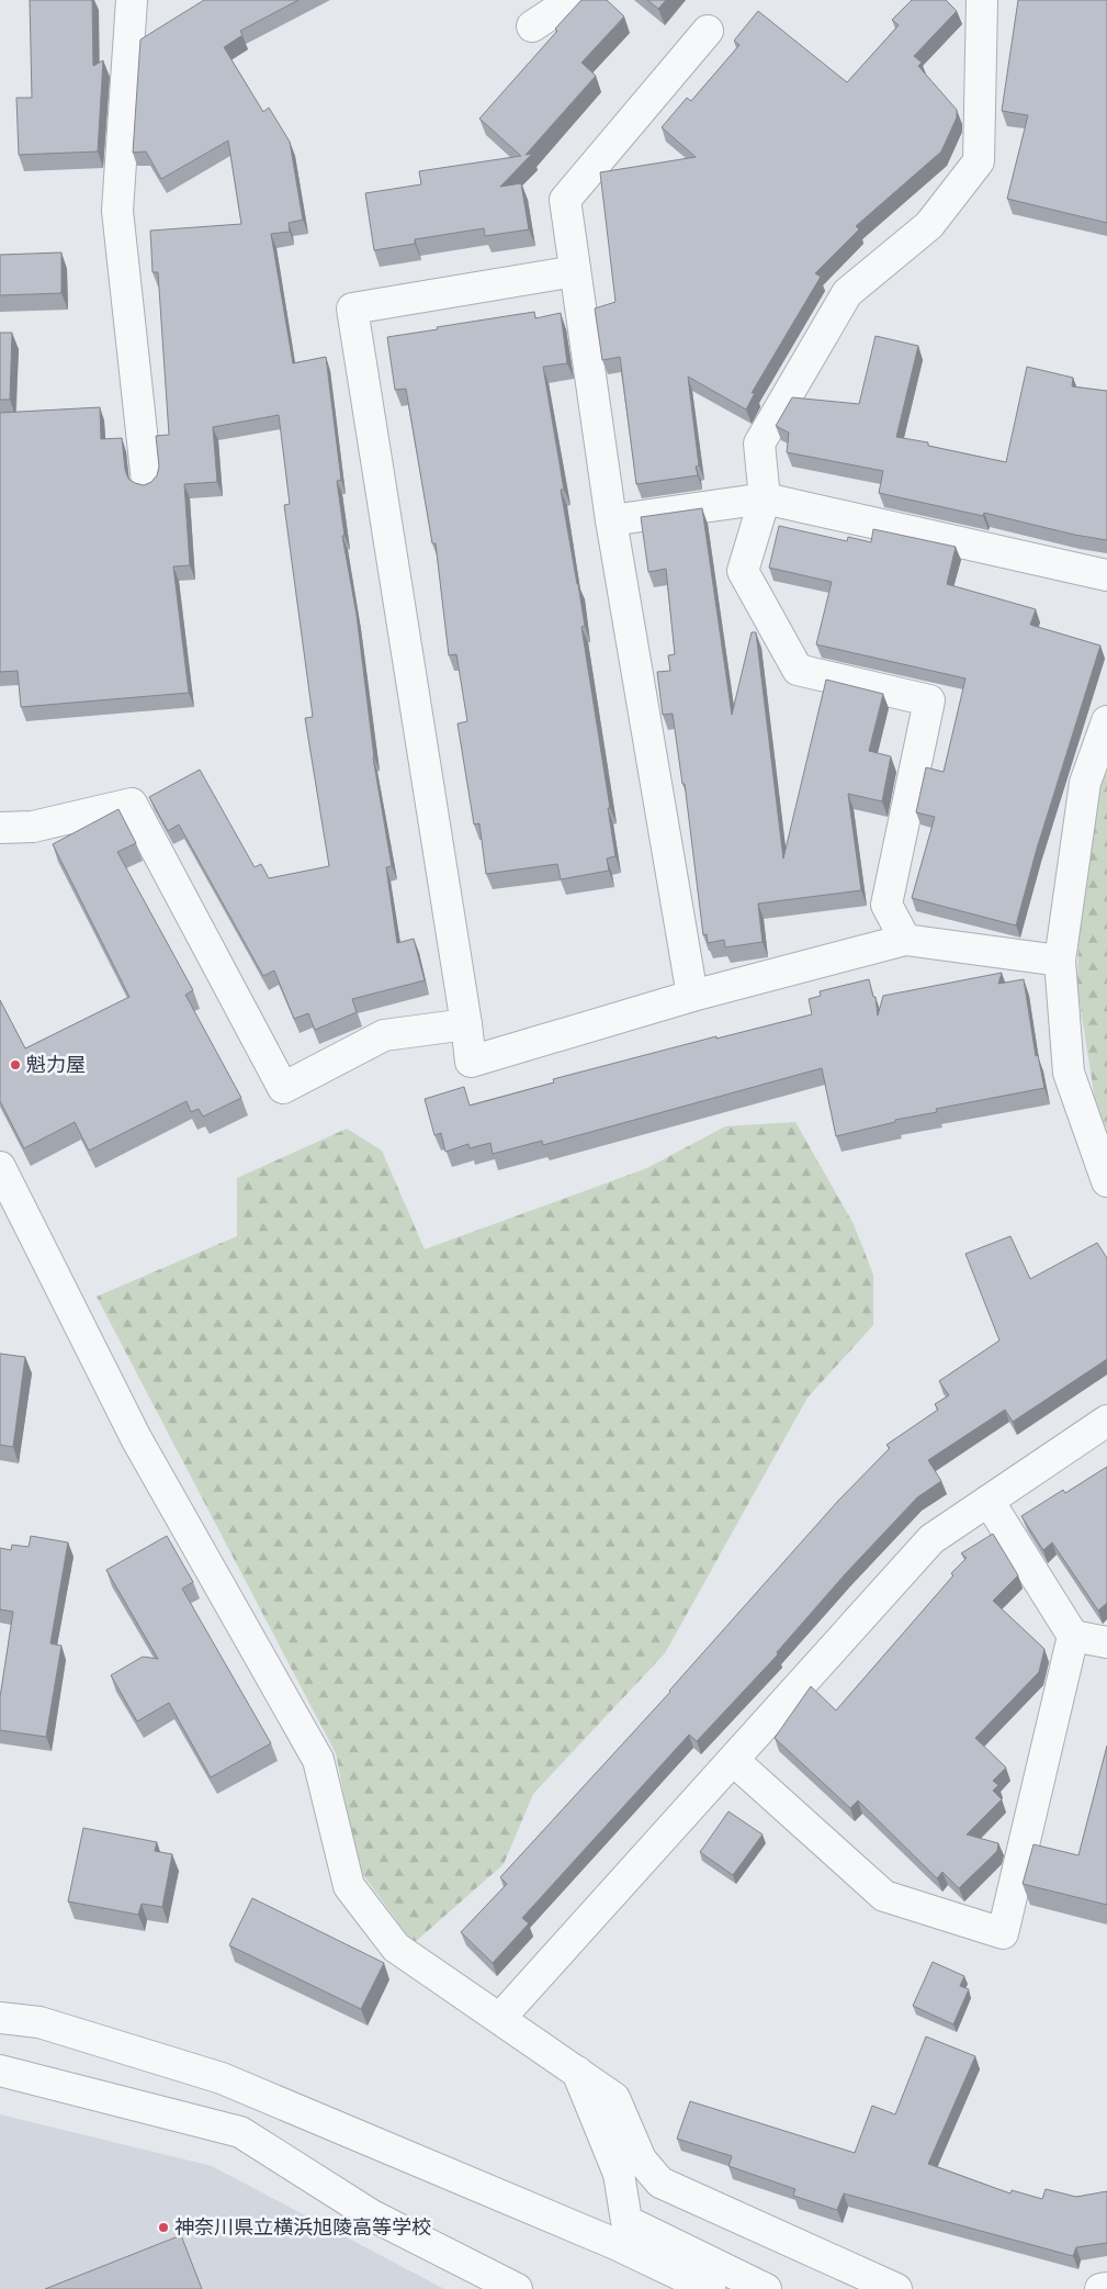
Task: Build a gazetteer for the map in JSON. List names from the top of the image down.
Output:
{
  "places": ["魁力屋", "神奈川県立横浜旭陵高等学校"]
}
